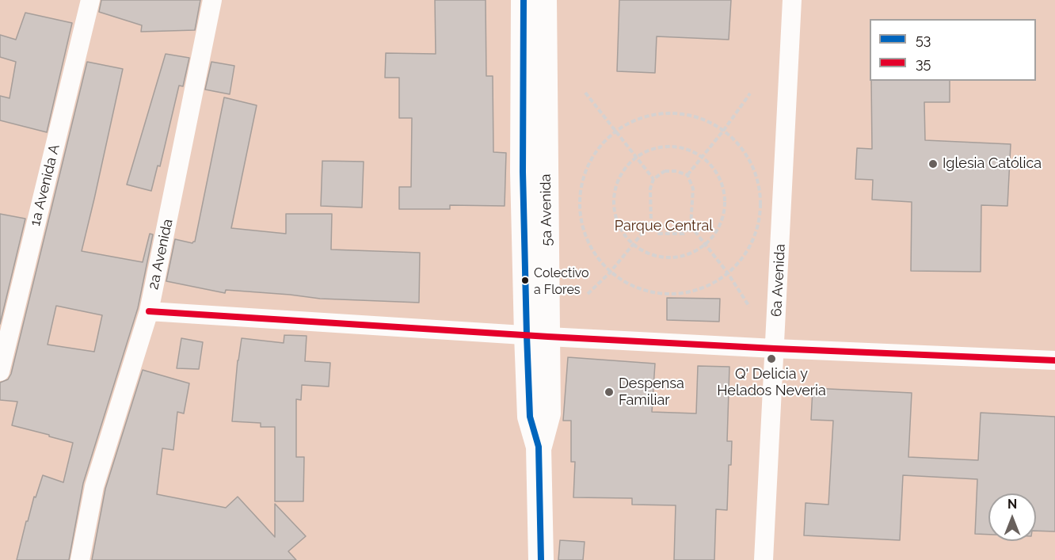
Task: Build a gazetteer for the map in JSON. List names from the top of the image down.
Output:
{
  "streets": {
    "street": [
      "1a Avenida A",
      "5a Avenida",
      "2a Avenida",
      "6a Avenida"
    ]
  },
  "parks": ["Parque Central"],
  "places": [
    "Iglesia Católica",
    "Colectivo a Flores",
    "Q' Delicia y Helados Neveria",
    "Despensa Familiar"
  ],
  "lines": ["transit line 53", "transit line 35"],
  "legend": ["53", "35"],
  "north": "top"
}
